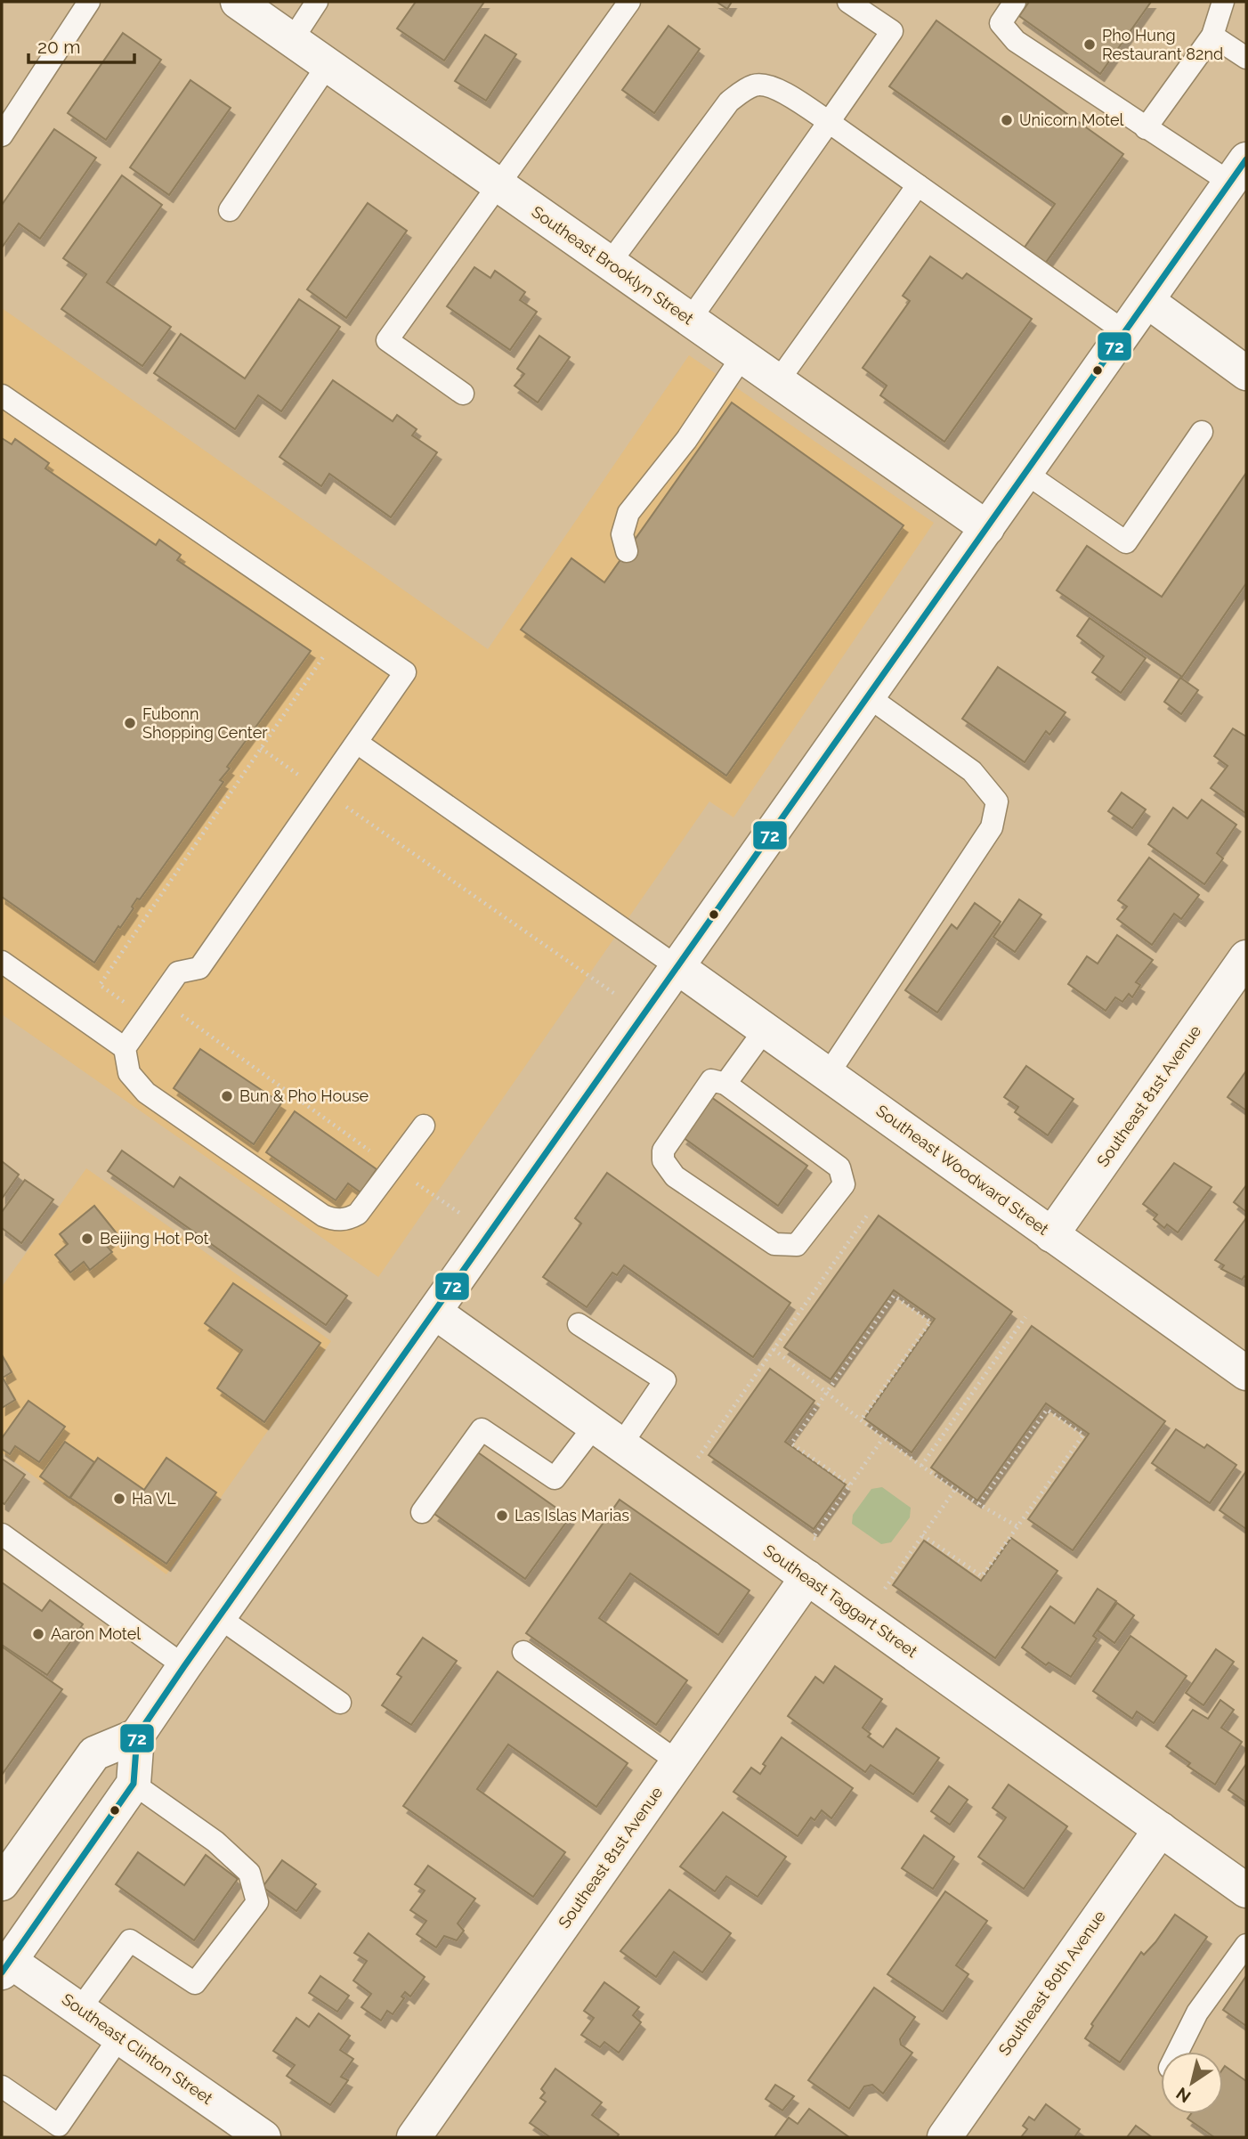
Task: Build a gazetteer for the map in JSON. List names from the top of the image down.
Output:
{
  "streets": {
    "street": [
      "Southeast Brooklyn Street",
      "Southeast 81st Avenue",
      "Southeast Woodward Street",
      "Southeast Taggart Street",
      "Southeast 80th Avenue",
      "Southeast Clinton Street"
    ]
  },
  "crossings": [
    ["Southeast 81st Avenue", "Southeast Woodward Street"],
    ["Southeast 81st Avenue", "Southeast Taggart Street"],
    ["Southeast Taggart Street", "Southeast 80th Avenue"]
  ],
  "places": [
    "Pho Hung Restaurant 82nd",
    "Unicorn Motel",
    "Fubonn Shopping Center",
    "Bun & Pho House",
    "Beijing Hot Pot",
    "Ha VL",
    "Las Islas Marias",
    "Aaron Motel"
  ],
  "lines": ["transit line 72"],
  "scale_bar": "20 m",
  "north": "bottom left"
}
